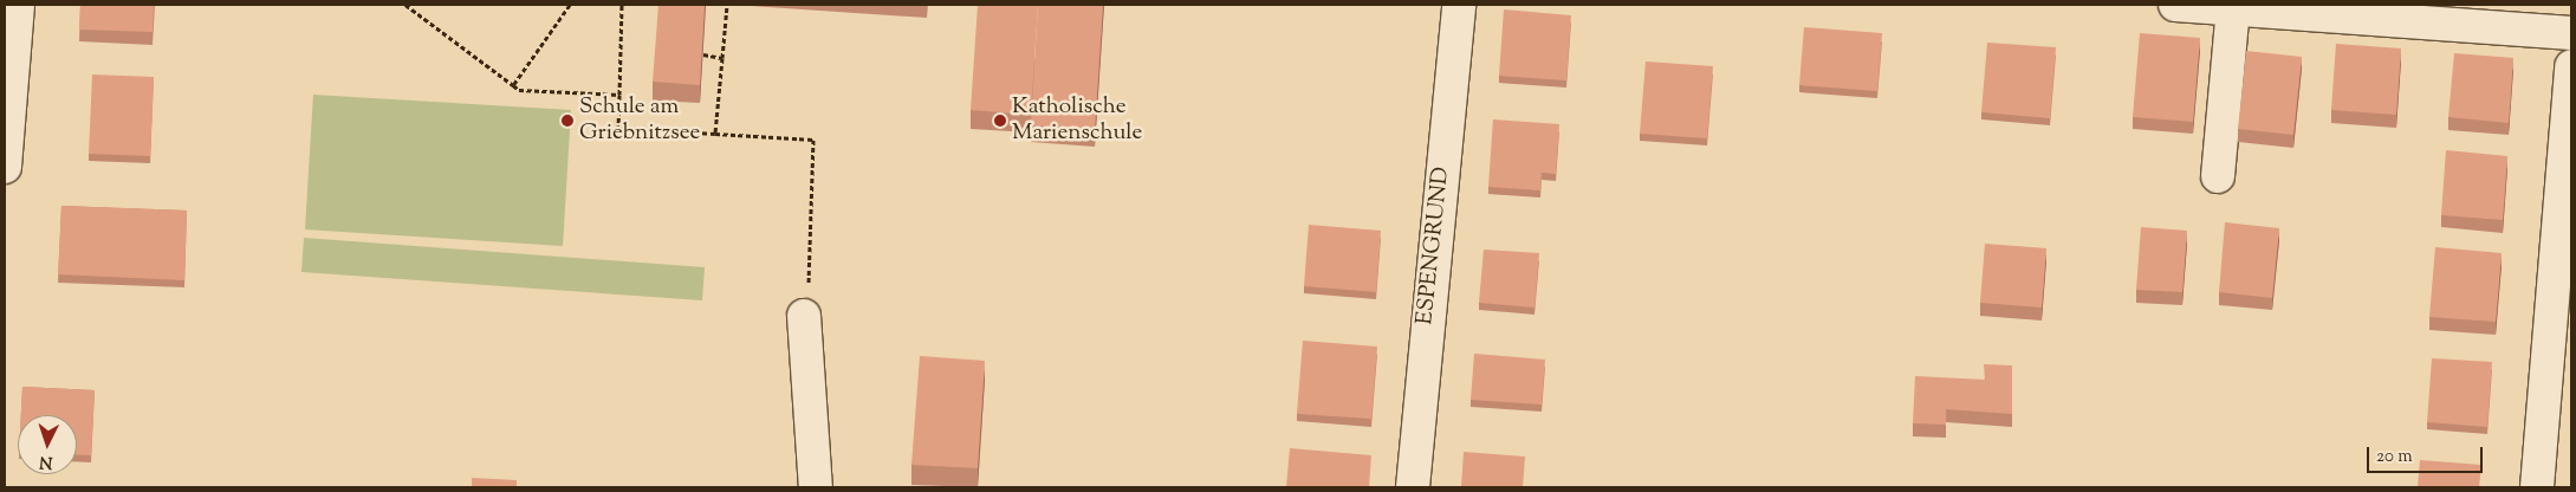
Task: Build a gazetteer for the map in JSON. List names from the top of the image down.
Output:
{
  "streets": {
    "street": ["ESPENGRUND"]
  },
  "places": ["Schule am Griebnitzsee", "Katholische Marienschule"],
  "scale_bar": "20 m",
  "north": "bottom"
}
